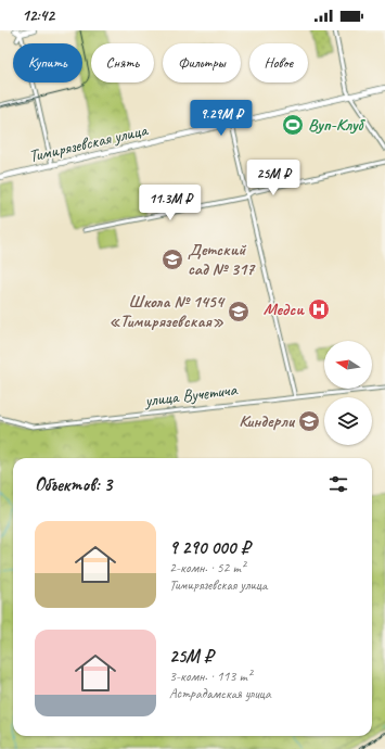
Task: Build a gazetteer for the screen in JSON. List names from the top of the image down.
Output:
{
  "streets": {
    "main road": ["Тимирязевская улица"],
    "street": ["улица Вучетича"]
  },
  "places": {
    "sports": ["Вуп-Клуб"],
    "school or university": ["Детский сад № 317", "Школа № 1454 «Тимирязевская»", "Киндерли"],
    "hospital": ["Медси"]
  },
  "north": "left",
  "page": {
    "status": "12:42",
    "chip": [
      "Купить",
      "Снять",
      "Фильтры",
      "Новое"
    ],
    "price": ["9.29M ₽", "25M ₽", "11.3M ₽"],
    "heading": "Объектов: 3",
    "list": [
      {
        "name": "9 290 000 ₽",
        "note": "2-комн. · 52 m² · Тимирязевская улица"
      },
      {
        "name": "25M ₽",
        "note": "3-комн. · 113 m² · Астрадамская улица"
      }
    ]
  }
}
